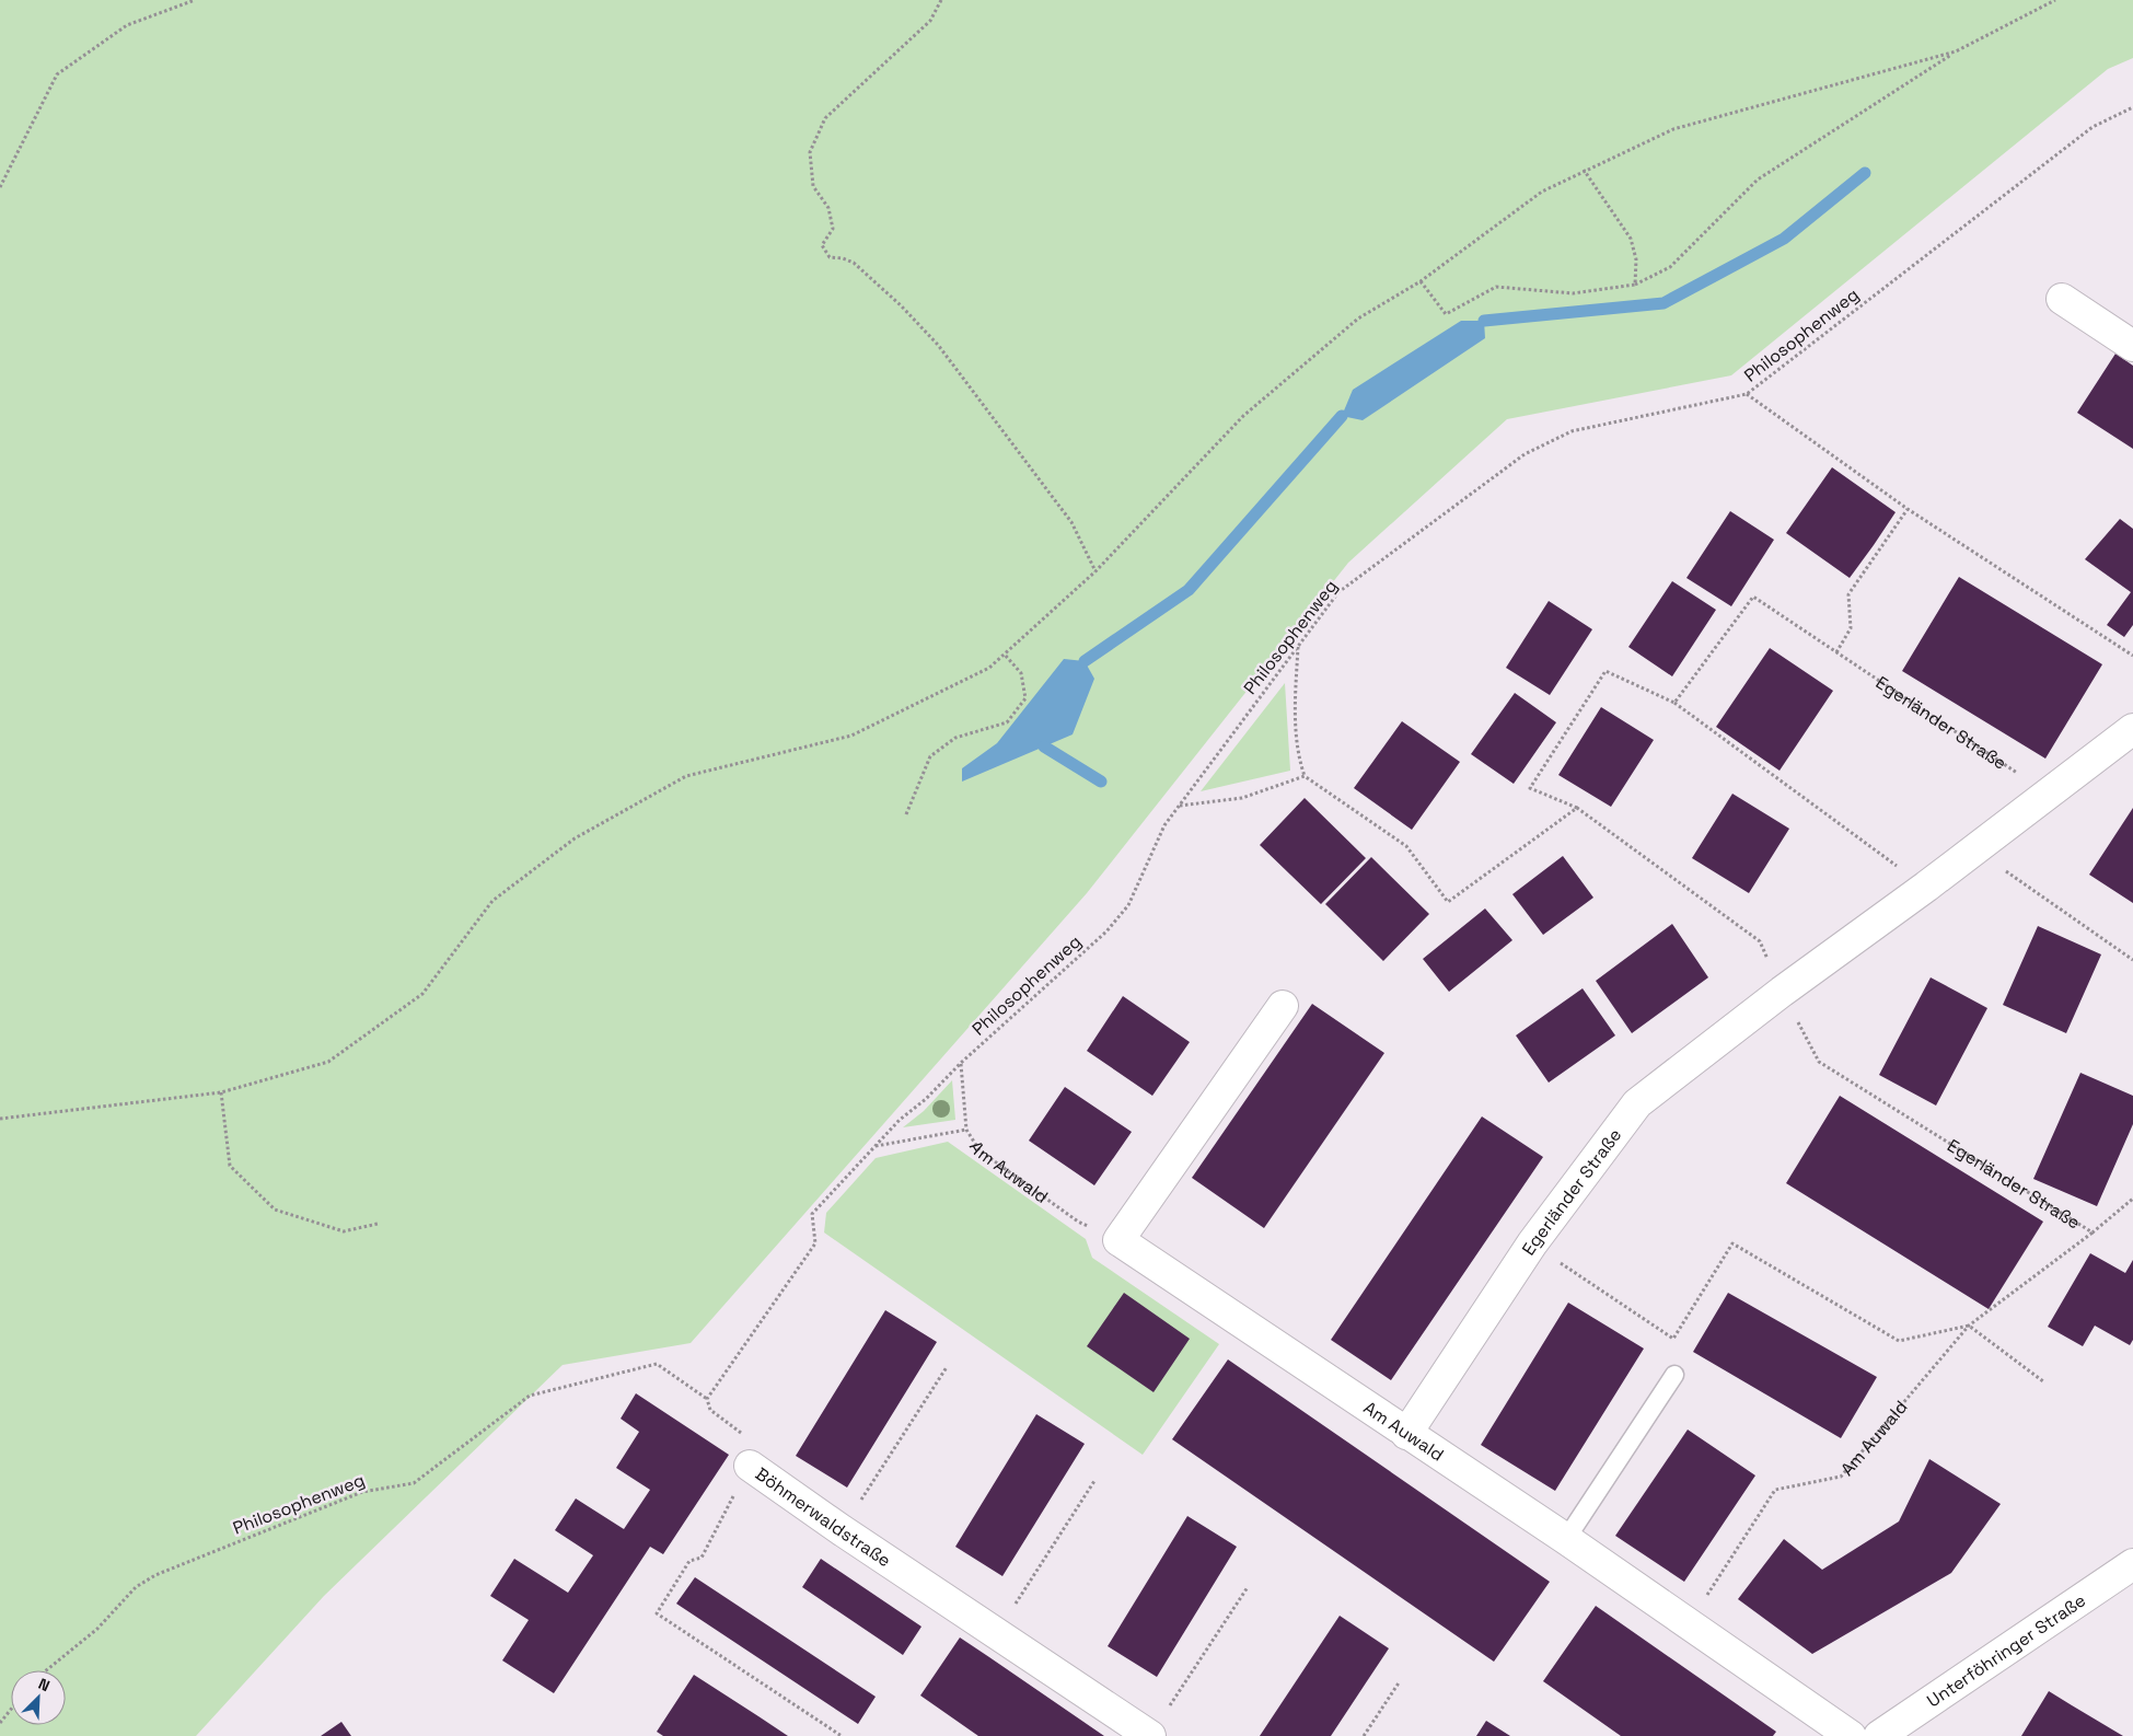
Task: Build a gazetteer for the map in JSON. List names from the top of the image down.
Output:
{
  "streets": {
    "street": [
      "Egerländer Straße",
      "Am Auwald",
      "Böhmerwaldstraße",
      "Unterföhringer Straße"
    ],
    "path": ["Philosophenweg"]
  },
  "crossings": [
    ["Philosophenweg", "Am Auwald"],
    ["Philosophenweg", "Böhmerwaldstraße"],
    ["Egerländer Straße", "Am Auwald"]
  ],
  "north": "top right"
}
